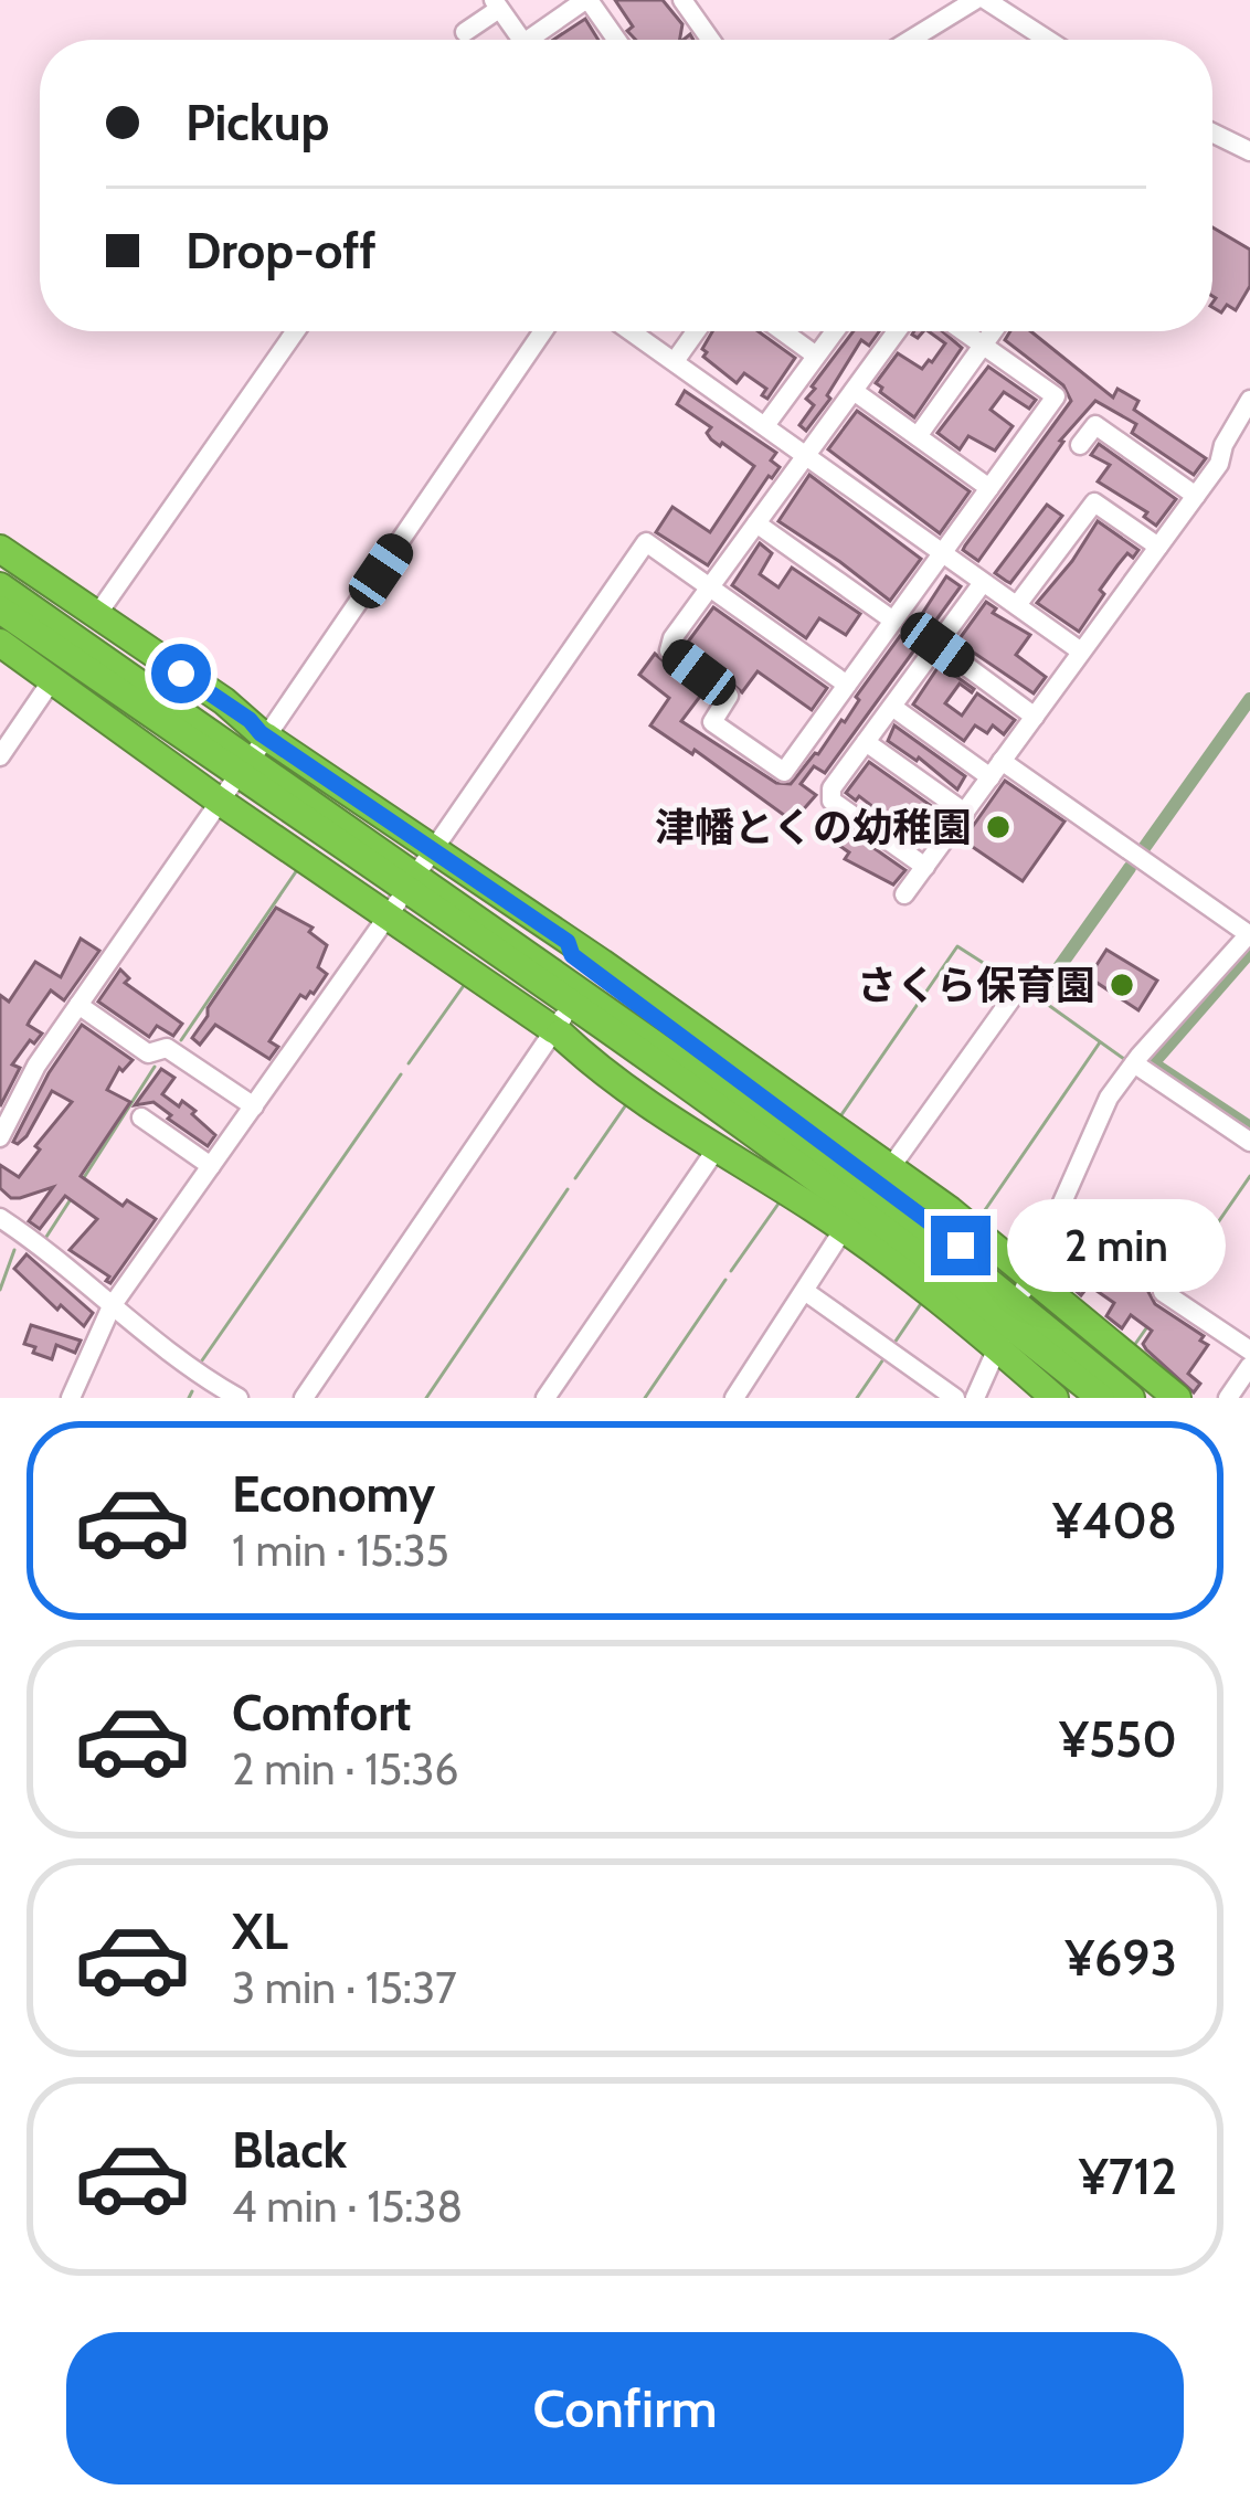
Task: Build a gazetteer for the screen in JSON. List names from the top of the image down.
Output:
{
  "places": ["津幡とくの幼稚園", "さくら保育園"],
  "page": {
    "banner": ["Pickup", "Drop-off"],
    "bubble": "2 min",
    "list": [
      {
        "name": "Economy",
        "note": "1 min · 15:35",
        "value": "¥408"
      },
      {
        "name": "Comfort",
        "note": "2 min · 15:36",
        "value": "¥550"
      },
      {
        "name": "XL",
        "note": "3 min · 15:37",
        "value": "¥693"
      },
      {
        "name": "Black",
        "note": "4 min · 15:38",
        "value": "¥712"
      }
    ],
    "buttons": "Confirm"
  }
}
